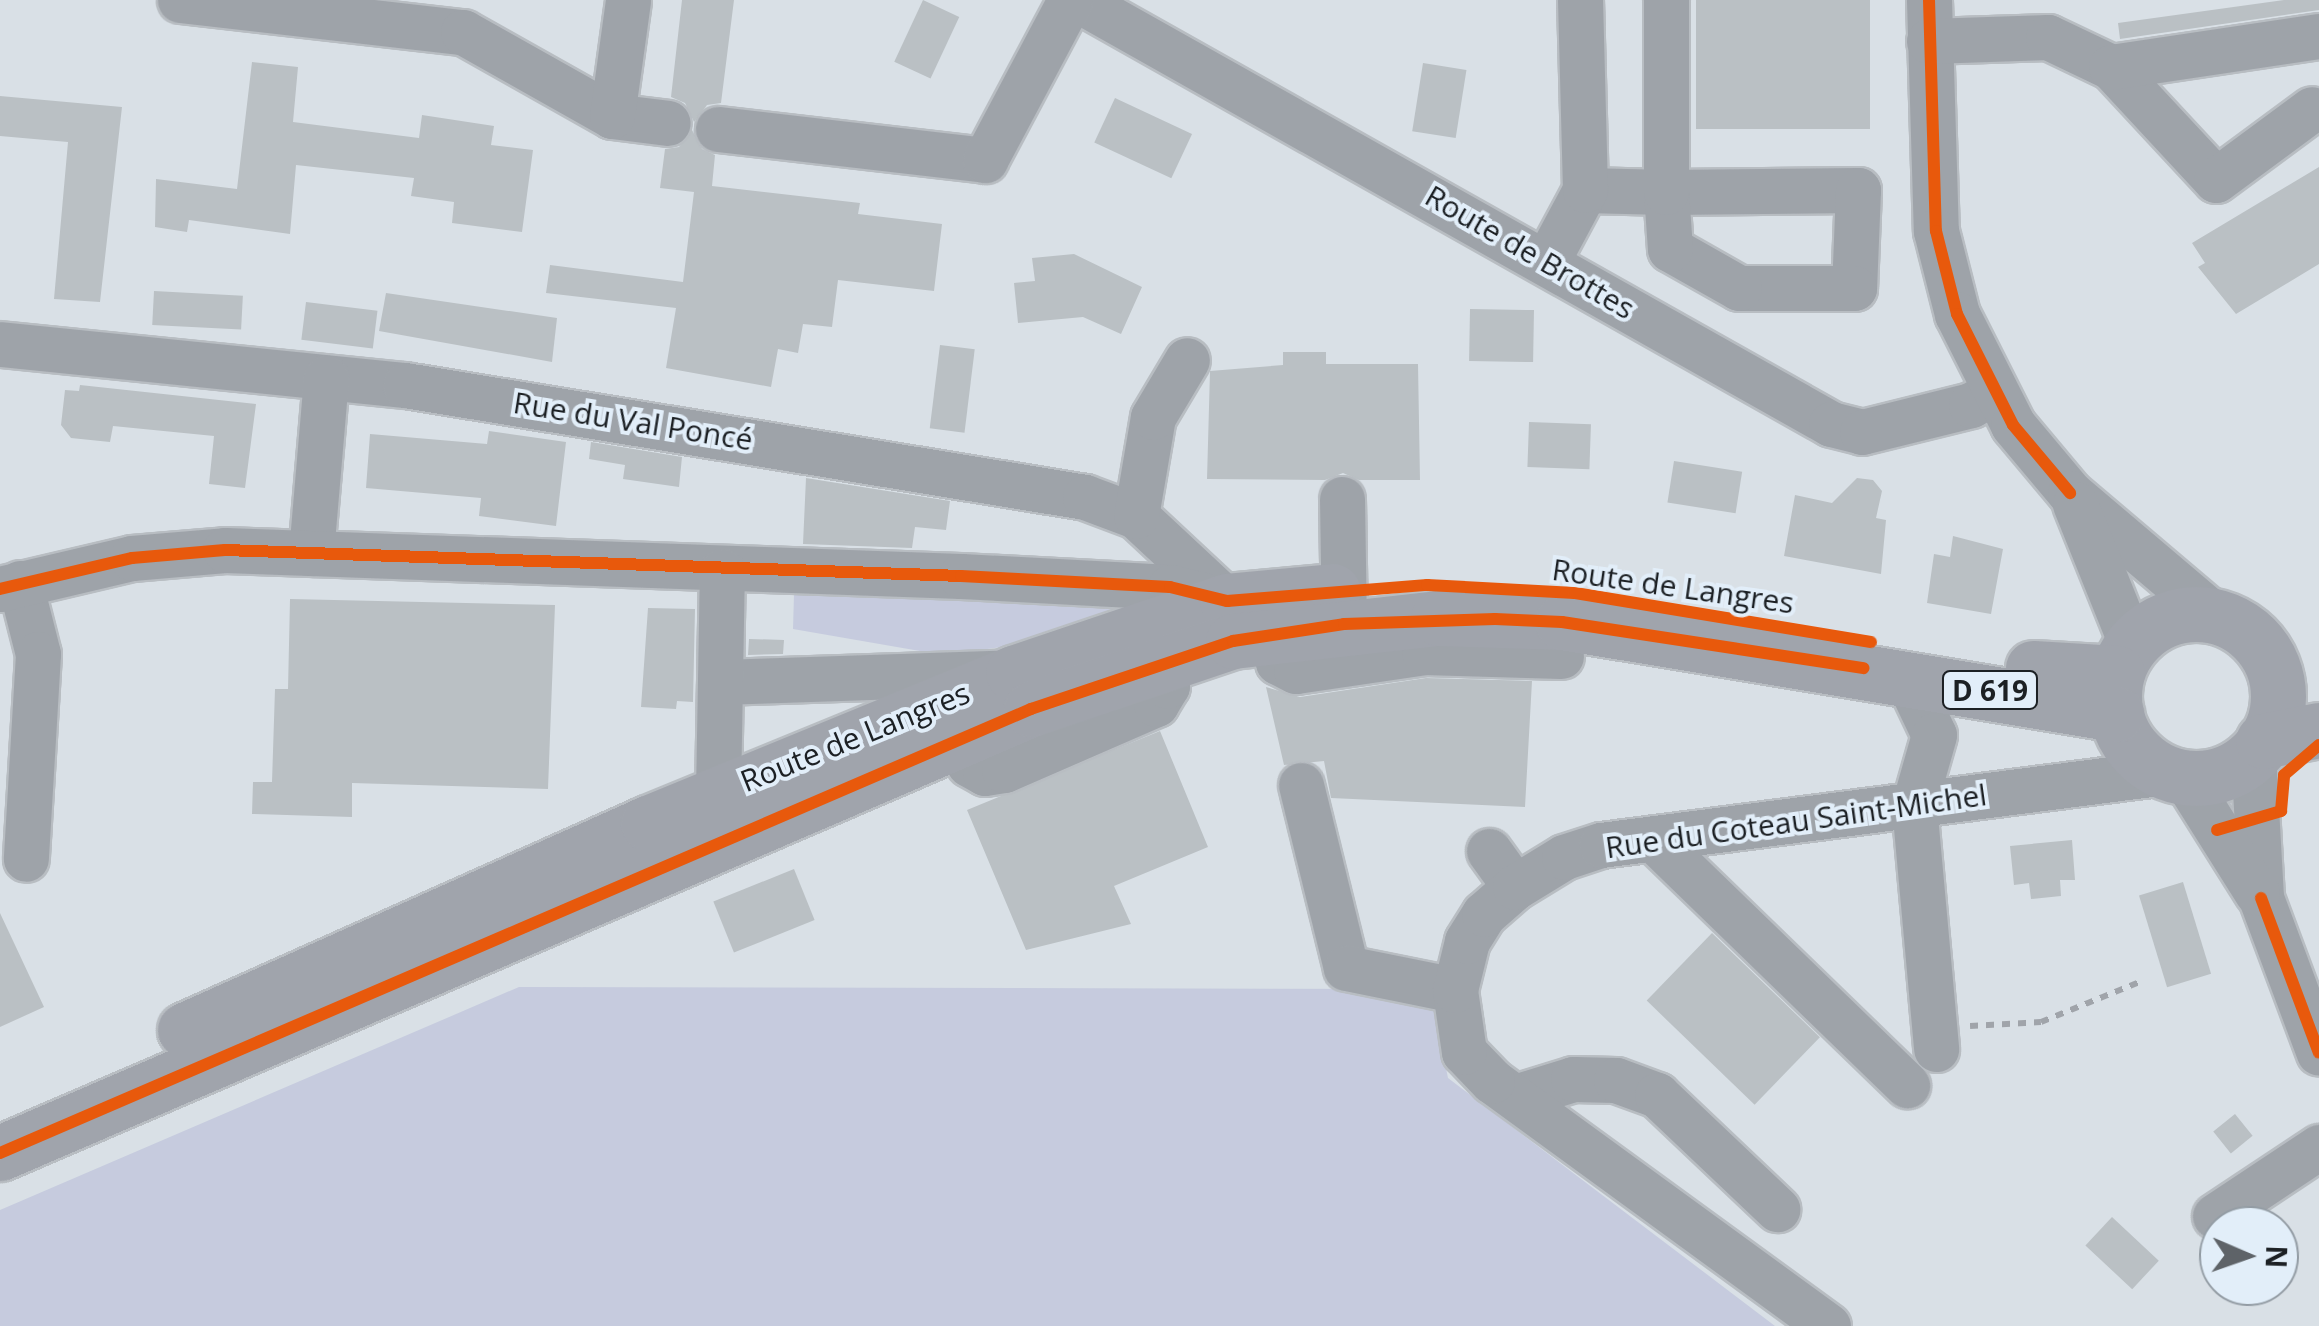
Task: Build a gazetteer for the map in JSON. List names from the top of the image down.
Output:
{
  "streets": {
    "main road": ["Route de Langres", "D 619"],
    "street": ["Route de Brottes", "Rue du Val Poncé", "Rue du Coteau Saint-Michel"]
  },
  "crossings": [
    ["Rue du Val Poncé", "Route de Langres"],
    ["Route de Langres", "D 619"],
    ["Route de Langres", "Rue du Coteau Saint-Michel"]
  ],
  "north": "right"
}
